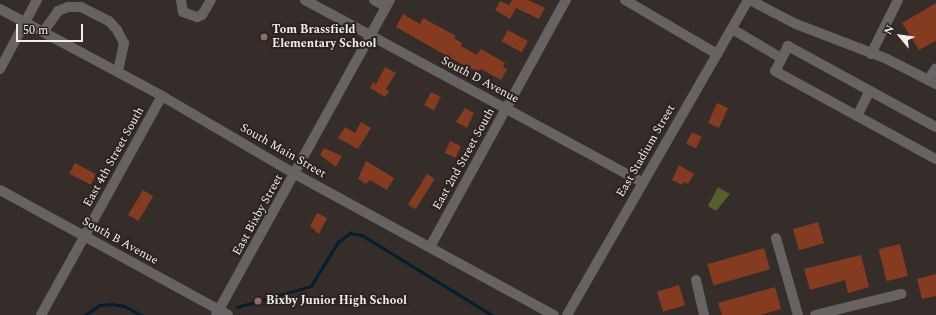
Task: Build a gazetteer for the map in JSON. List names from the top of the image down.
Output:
{
  "streets": {
    "street": [
      "South D Avenue",
      "South Main Street",
      "East Stadium Street",
      "East 4th Street South",
      "East 2nd Street South",
      "East Bixby Street",
      "South B Avenue"
    ]
  },
  "crossings": [
    ["South D Avenue", "East Stadium Street"],
    ["South D Avenue", "East 2nd Street South"],
    ["South D Avenue", "East Bixby Street"],
    ["South Main Street", "East 4th Street South"],
    ["South Main Street", "East 2nd Street South"],
    ["South Main Street", "East Bixby Street"],
    ["East 4th Street South", "South B Avenue"],
    ["East Bixby Street", "South B Avenue"]
  ],
  "places": ["Tom Brassfield Elementary School", "Bixby Junior High School"],
  "scale_bar": "50 m",
  "north": "top left"
}
